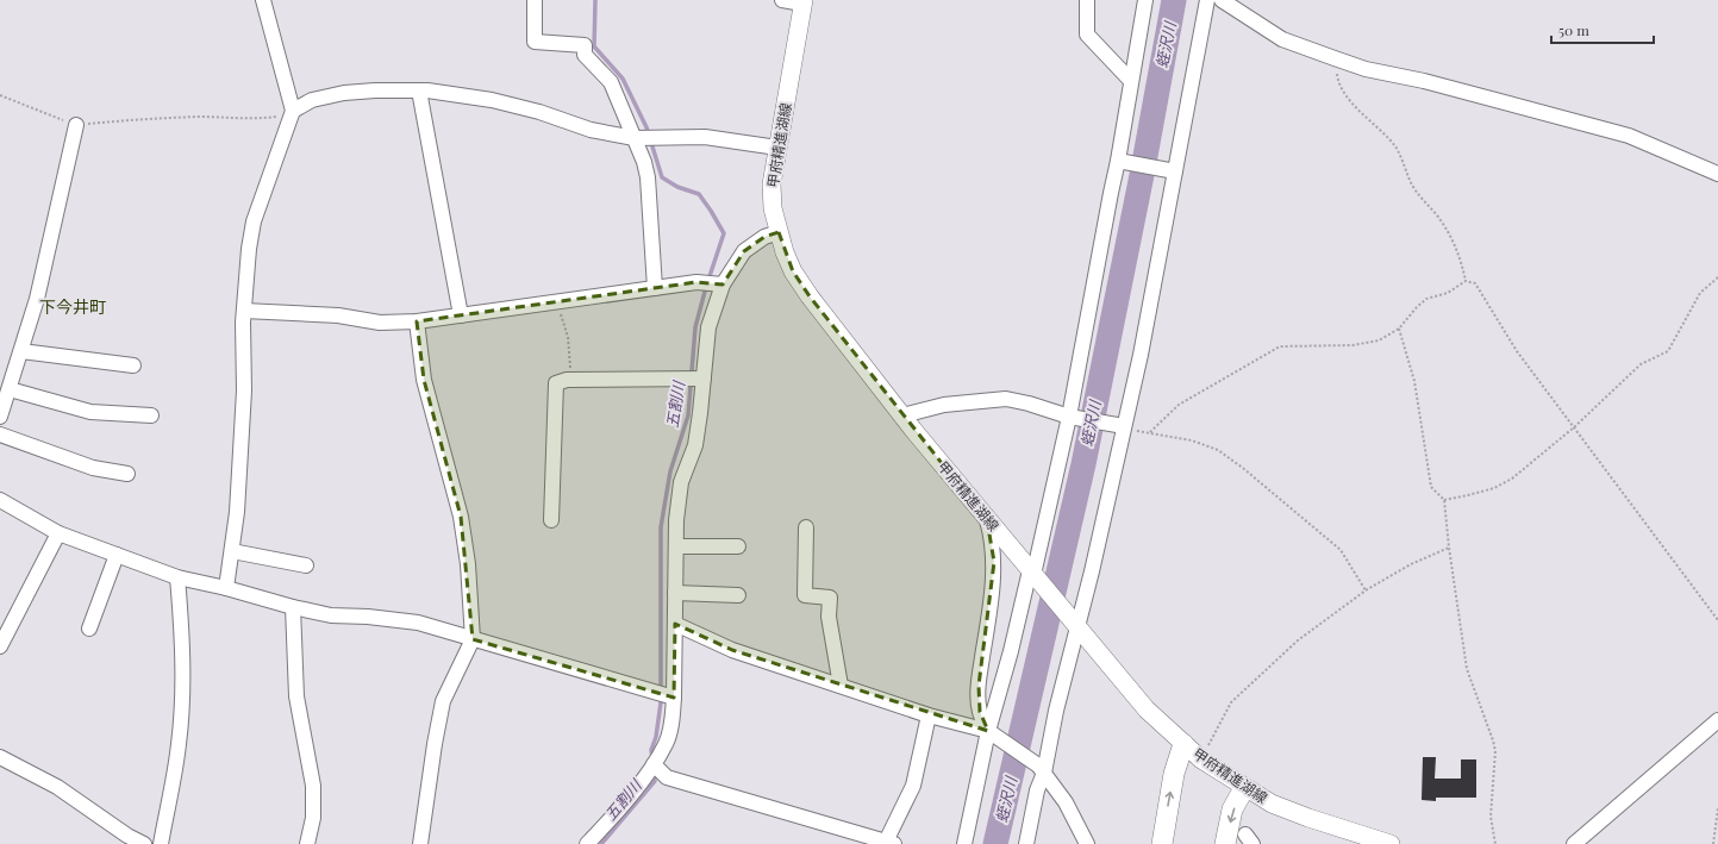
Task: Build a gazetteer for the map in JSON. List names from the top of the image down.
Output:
{
  "streets": {
    "main road": ["甲府精進湖線"]
  },
  "districts": ["下今井町"],
  "water": ["蛭沢川", "五割川"],
  "scale_bar": "50 m"
}
